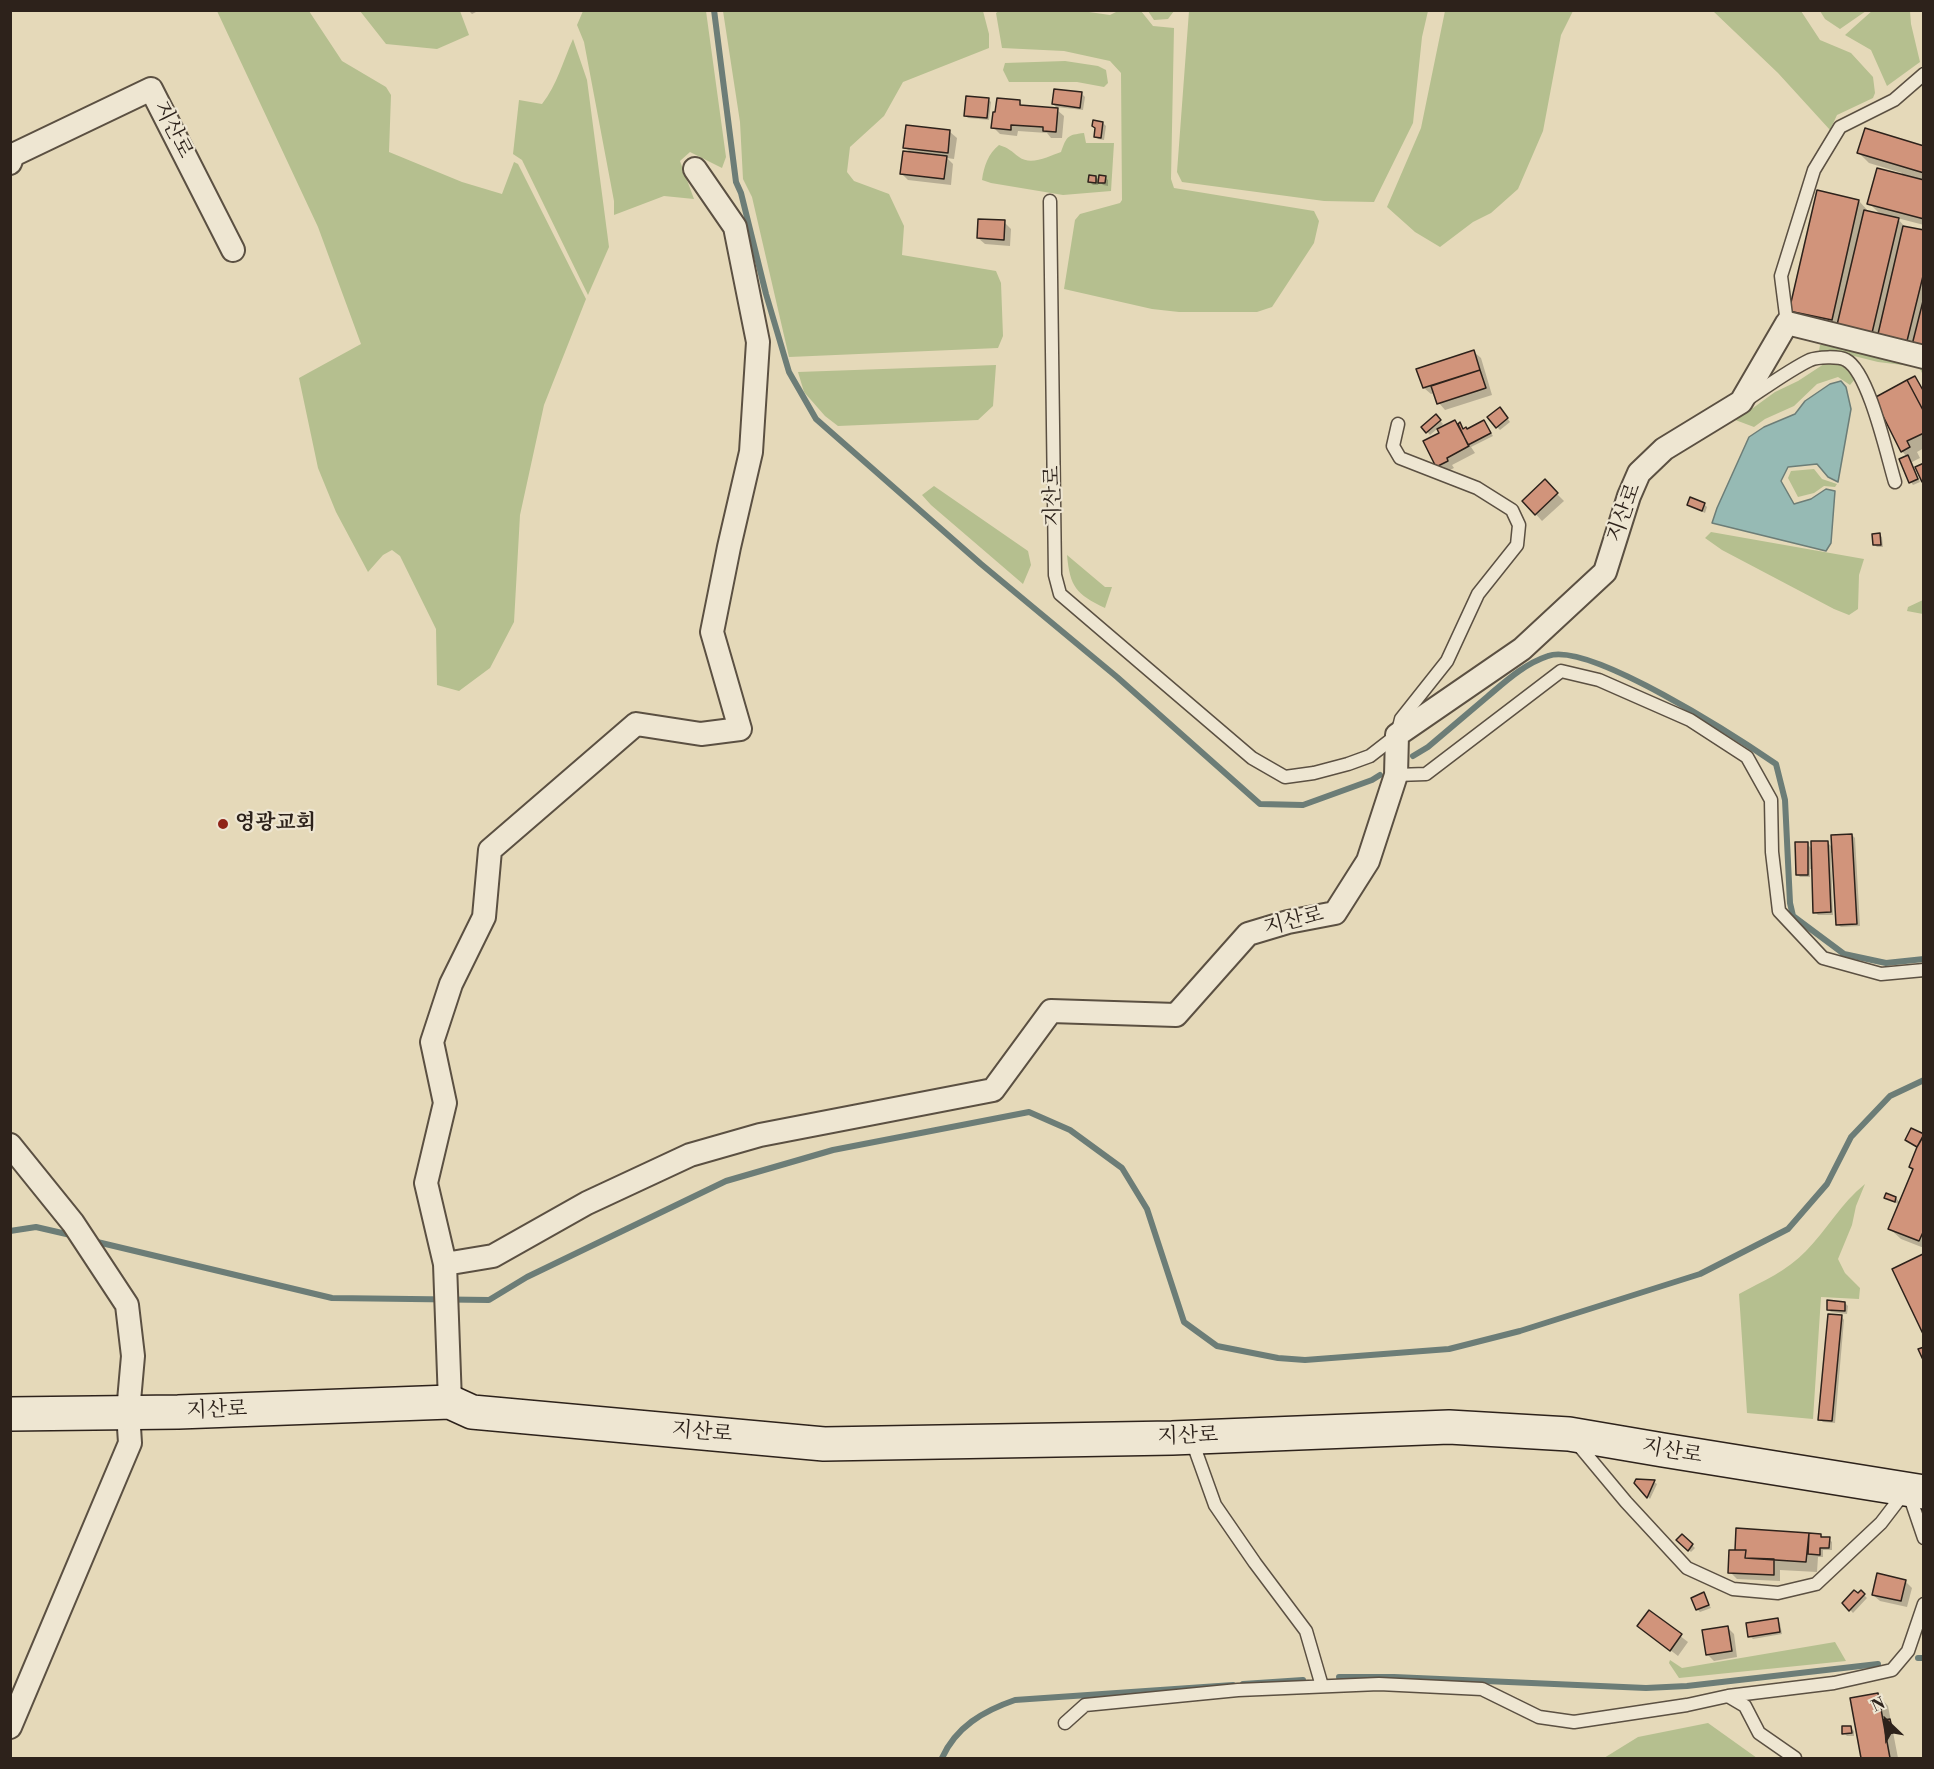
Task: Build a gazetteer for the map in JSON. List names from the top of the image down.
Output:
{
  "streets": {
    "main road": ["지산로"]
  },
  "places": ["영광교회"],
  "north": "top left"
}
